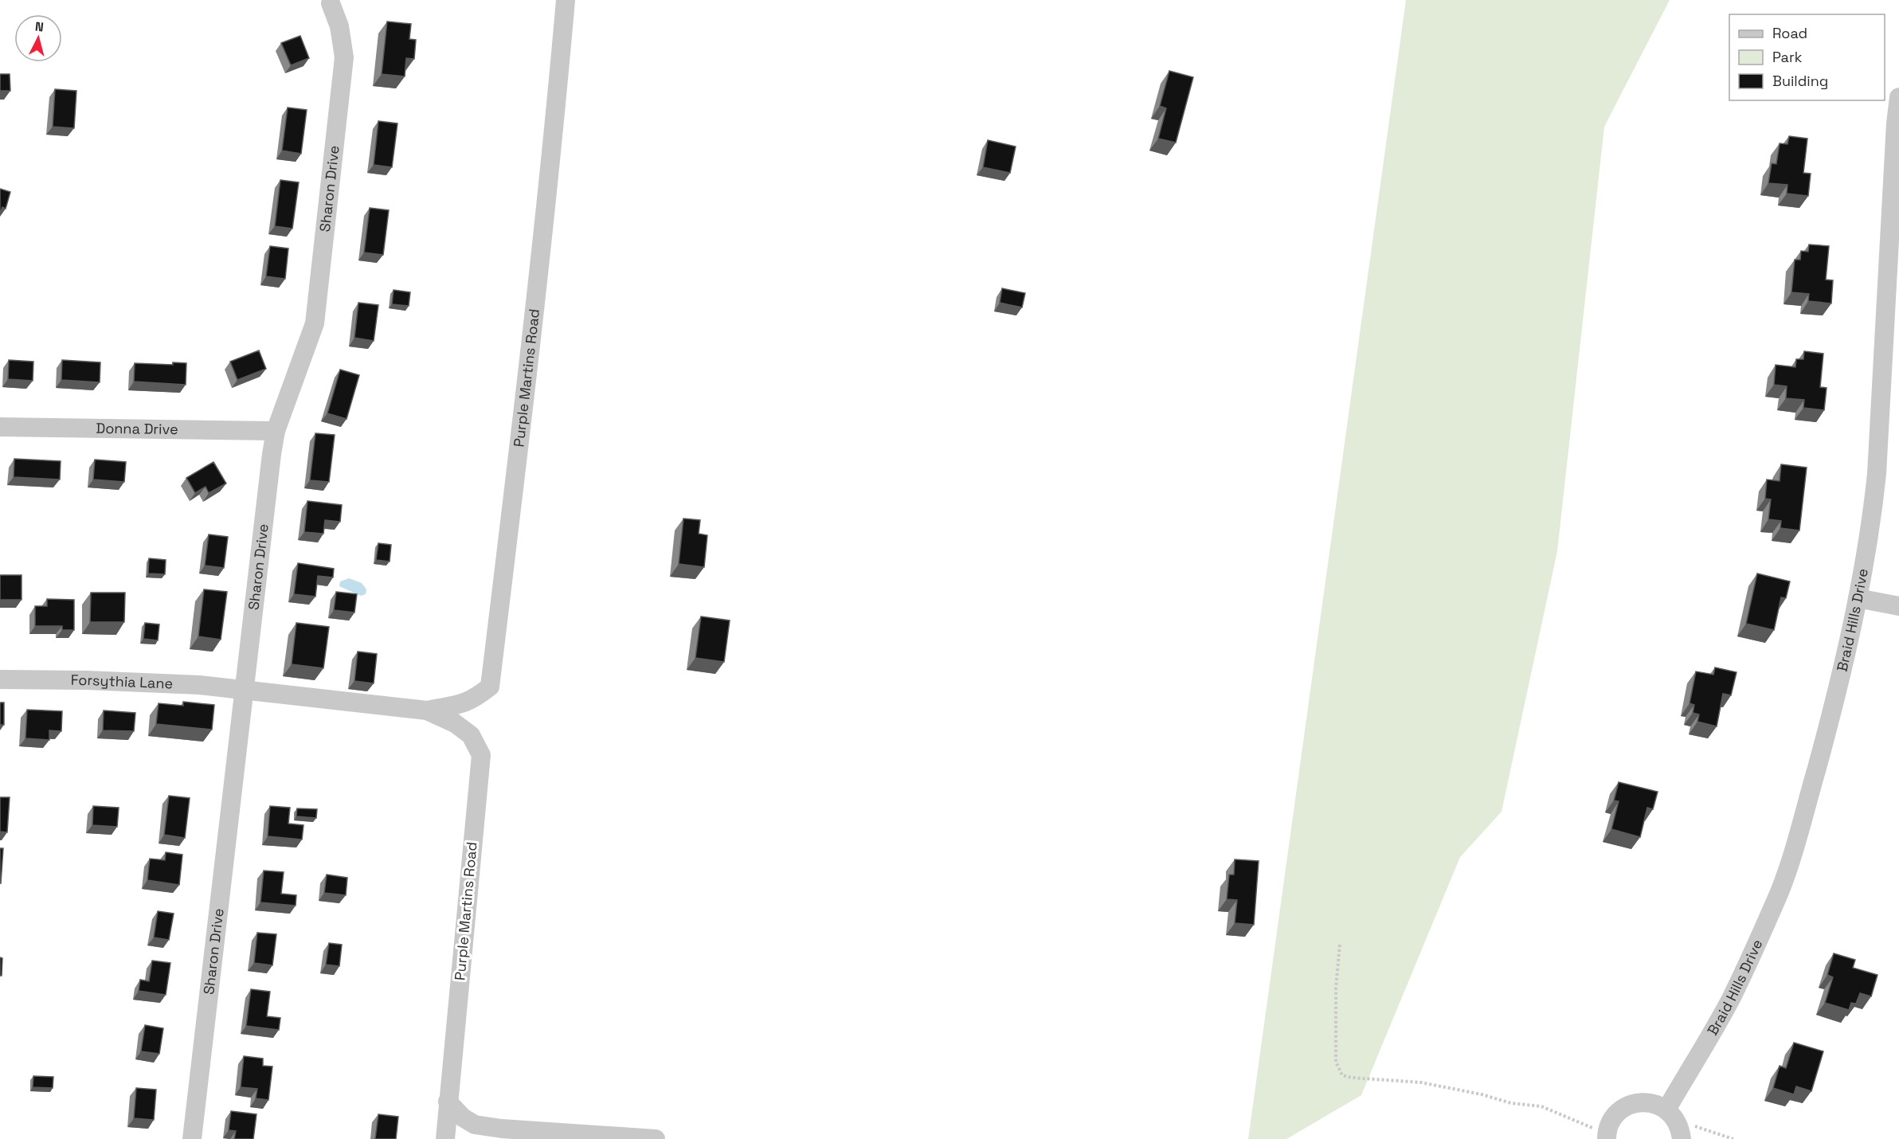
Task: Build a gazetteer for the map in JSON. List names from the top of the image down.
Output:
{
  "streets": {
    "street": [
      "Sharon Drive",
      "Purple Martins Road",
      "Donna Drive",
      "Braid Hills Drive",
      "Forsythia Lane"
    ]
  },
  "crossings": [
    ["Sharon Drive", "Purple Martins Road"],
    ["Sharon Drive", "Donna Drive"],
    ["Sharon Drive", "Forsythia Lane"],
    ["Purple Martins Road", "Forsythia Lane"]
  ],
  "legend": ["Road", "Park", "Building"],
  "north": "top"
}
